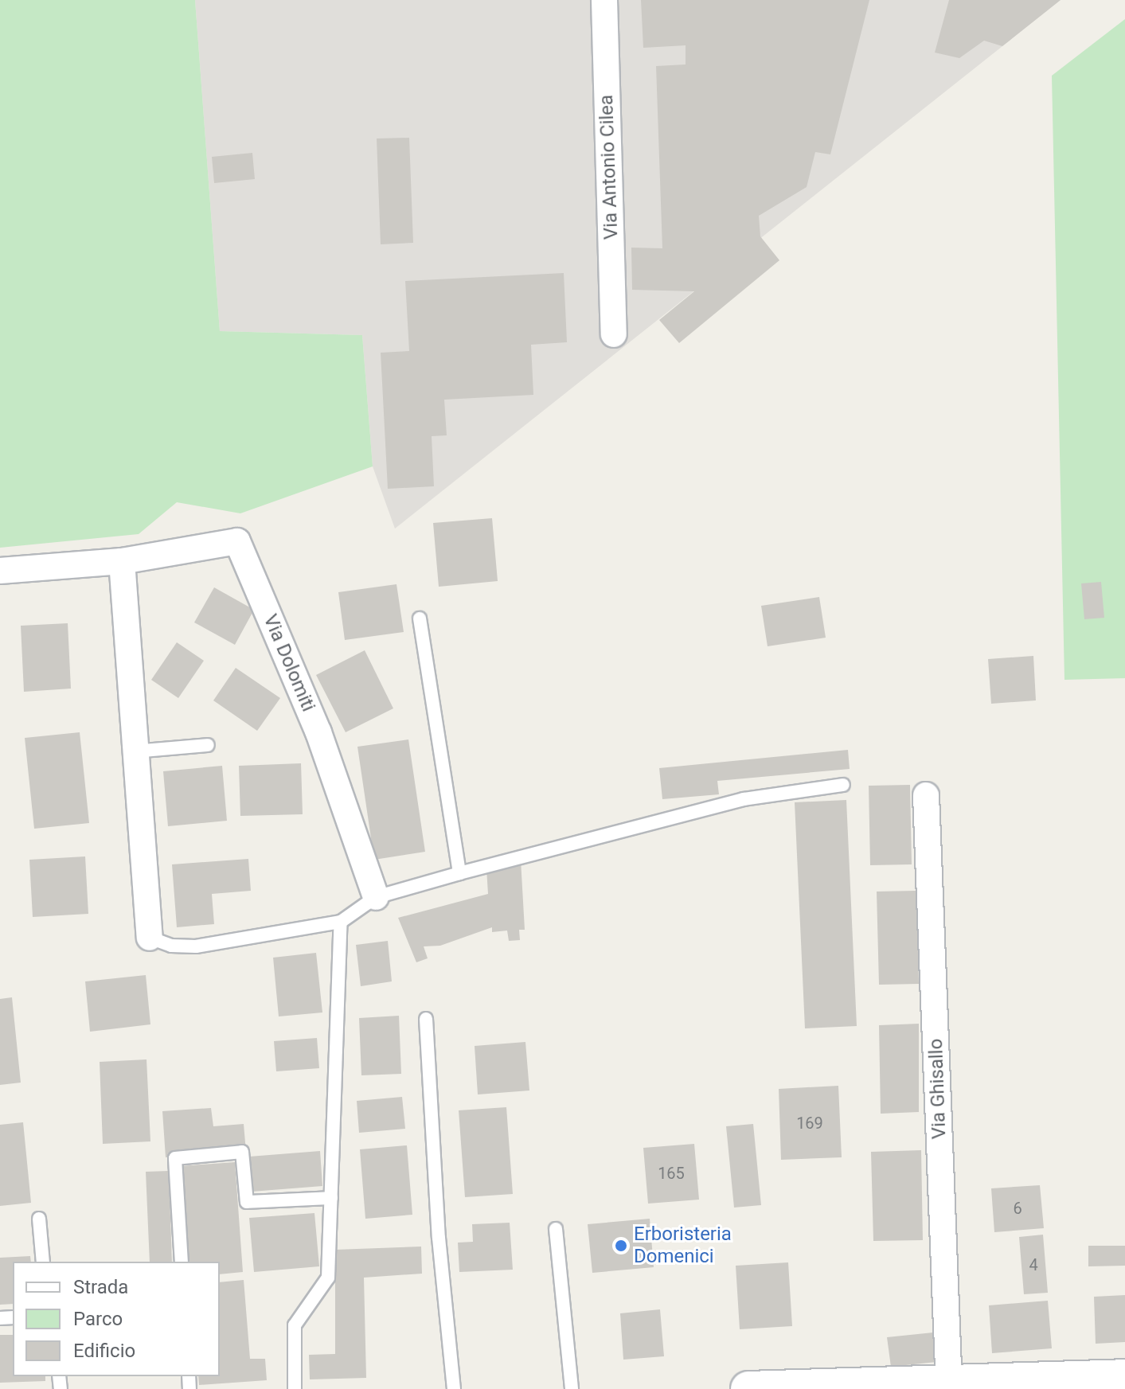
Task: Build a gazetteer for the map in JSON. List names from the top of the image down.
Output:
{
  "streets": {
    "street": ["Via Antonio Cilea", "Via Dolomiti", "Via Ghisallo"]
  },
  "places": ["Erboristeria Domenici"],
  "house_numbers": [
    "169",
    "165",
    "6",
    "4"
  ],
  "legend": ["Strada", "Parco", "Edificio"]
}
